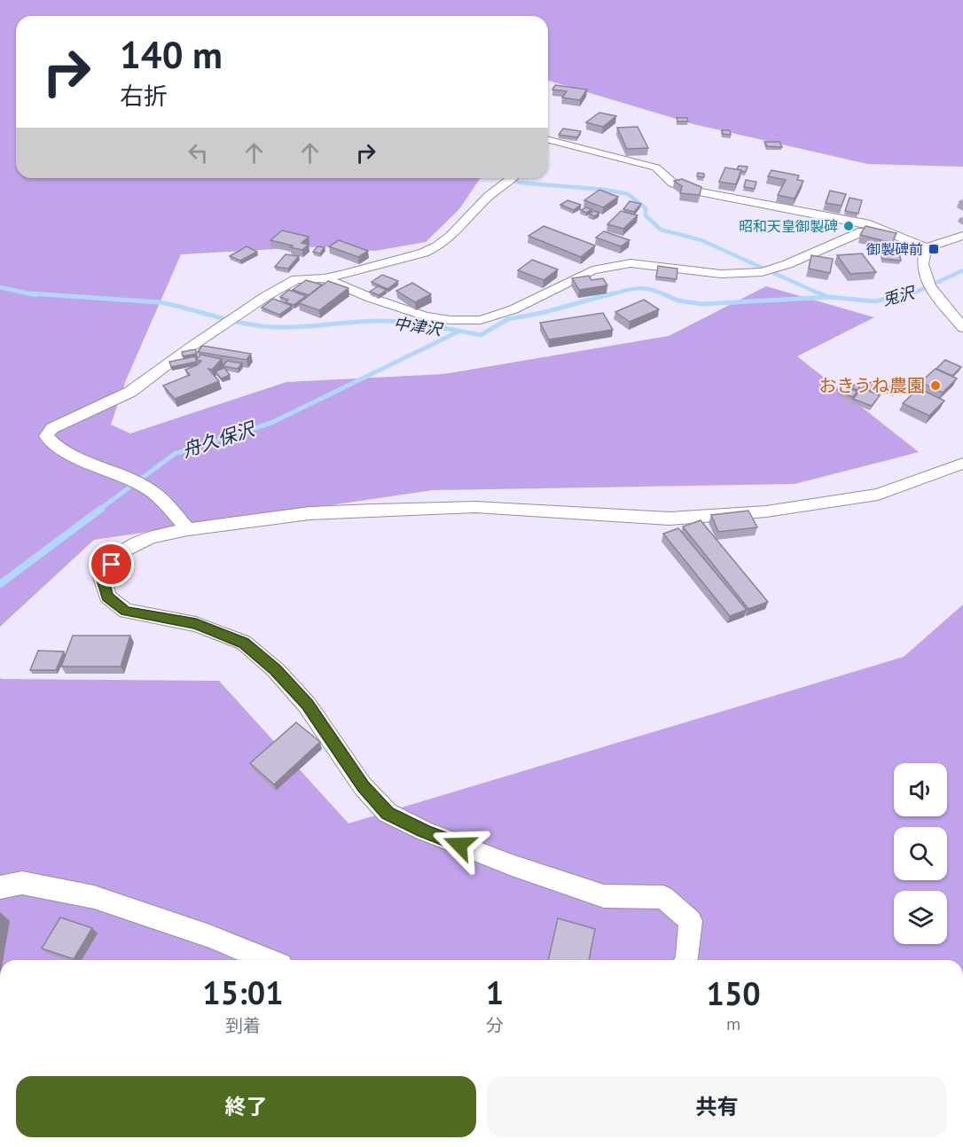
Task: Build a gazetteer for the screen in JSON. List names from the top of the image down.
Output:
{
  "water": ["兎沢", "中津沢", "舟久保沢"],
  "places": {
    "other": ["昭和天皇御製碑", "おきうね農園"],
    "transit": ["御製碑前"]
  },
  "page": {
    "turn": ["140 m", "右折"],
    "eta": [
      "15:01",
      "到着",
      "1",
      "分",
      "150",
      "m"
    ],
    "buttons": ["終了", "共有"]
  }
}
